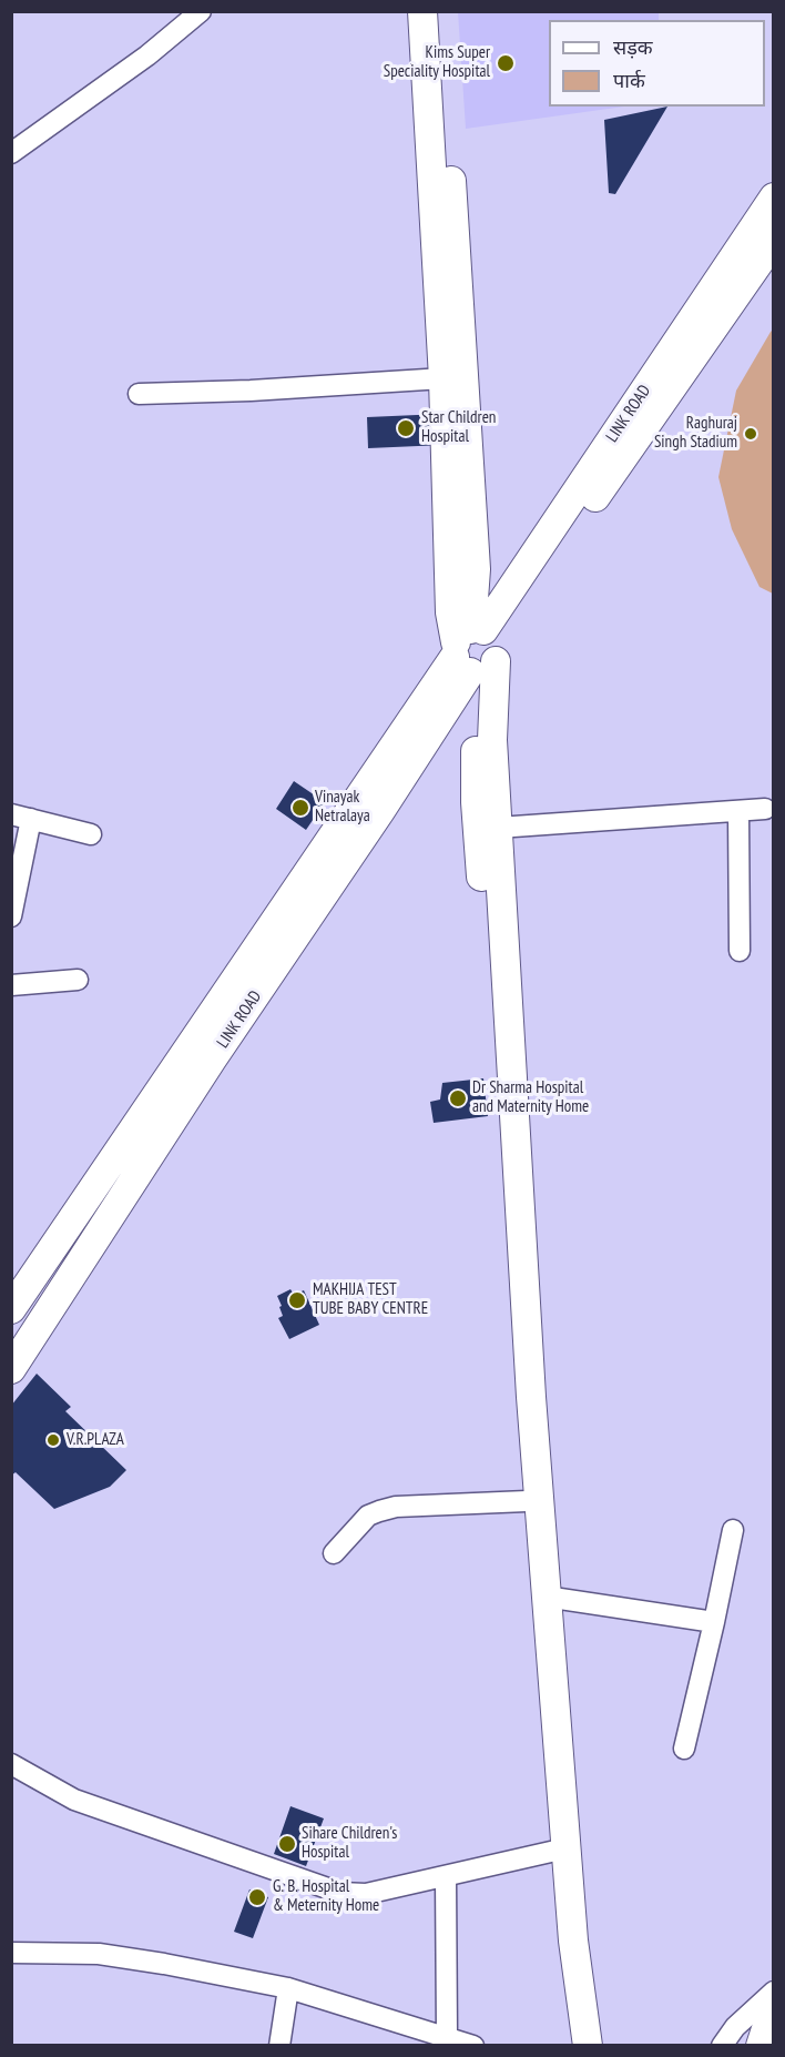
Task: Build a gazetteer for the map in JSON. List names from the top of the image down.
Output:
{
  "streets": {
    "street": ["LINK ROAD"]
  },
  "places": [
    "Kims Super Speciality Hospital",
    "Star Children Hospital",
    "Raghuraj Singh Stadium",
    "Vinayak Netralaya",
    "Dr Sharma Hospital and Maternity Home",
    "MAKHIJA TEST TUBE BABY CENTRE",
    "V.R.PLAZA",
    "Sihare Children's Hospital",
    "G. B. Hospital & Meternity Home"
  ],
  "legend": ["सड़क", "पार्क"]
}
